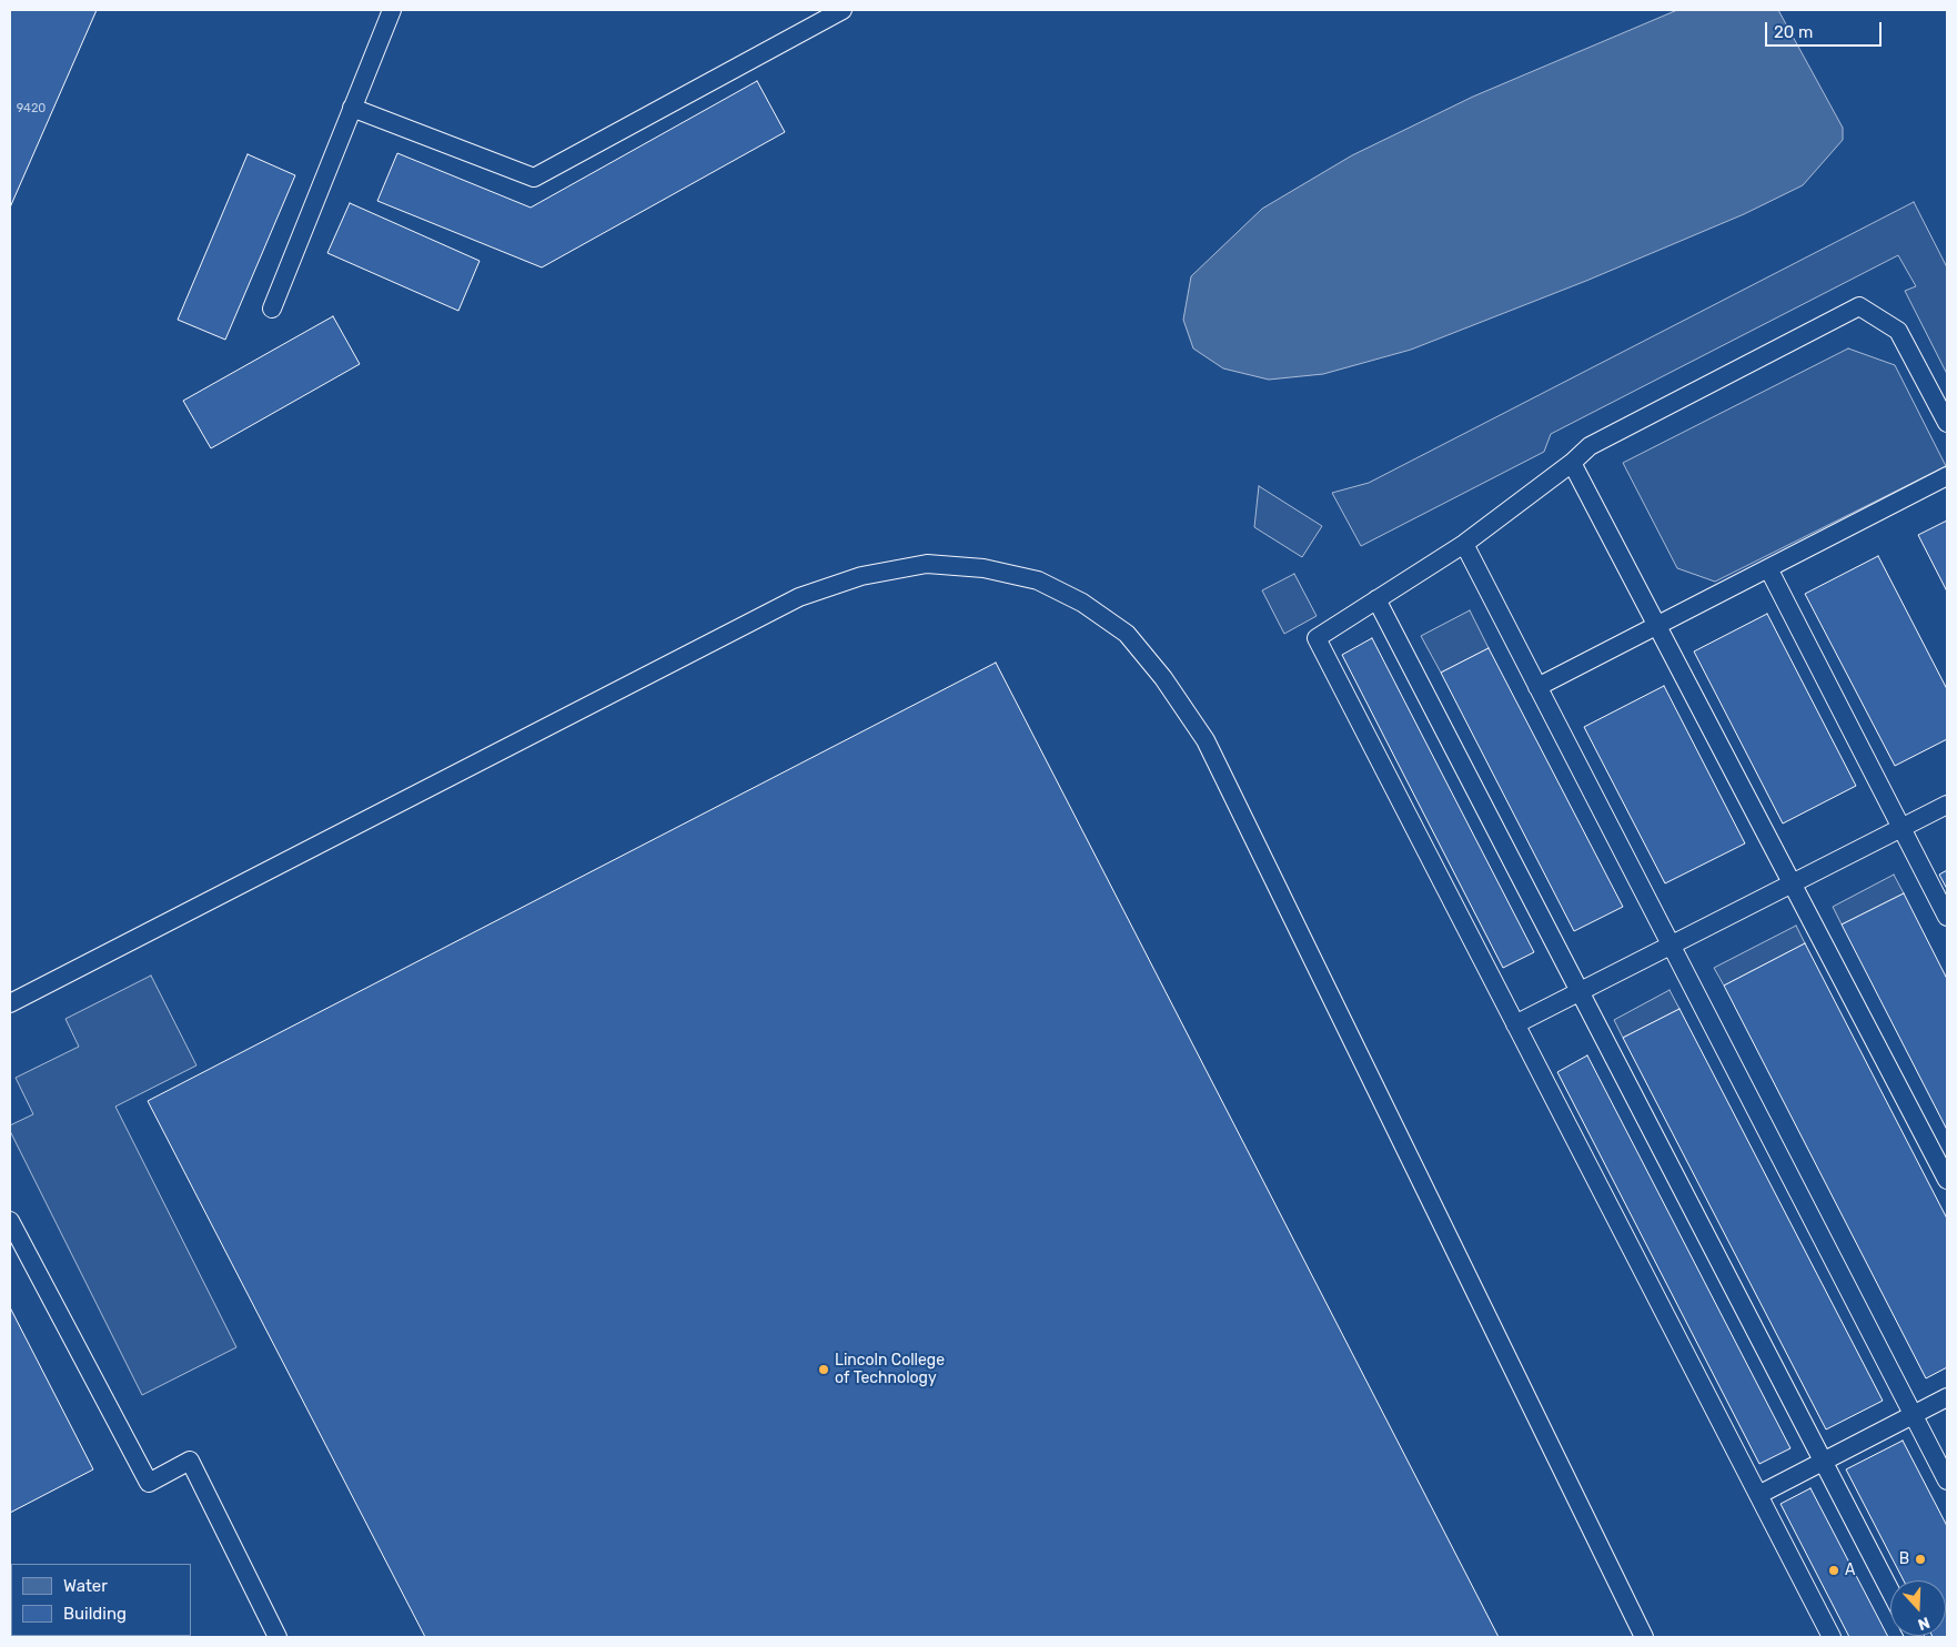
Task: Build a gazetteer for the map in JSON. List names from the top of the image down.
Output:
{
  "places": ["Lincoln College of Technology", "B", "A"],
  "house_numbers": ["9420"],
  "legend": ["Water", "Building"],
  "scale_bar": "20 m",
  "north": "bottom"
}
